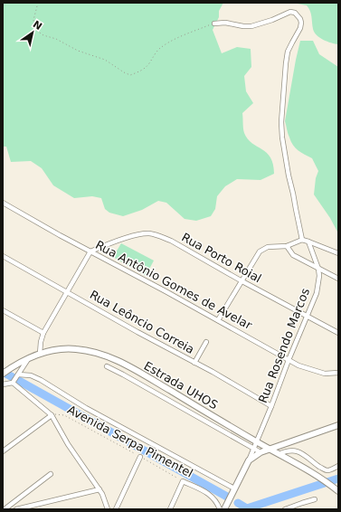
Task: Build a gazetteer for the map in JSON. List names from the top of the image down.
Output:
{
  "streets": {
    "street": [
      "Rua Porto Roial",
      "Rua Antônio Gomes de Avelar",
      "Rua Leôncio Correia",
      "Rua Rosendo Marcos",
      "Estrada UHOS",
      "Avenida Serpa Pimentel"
    ]
  },
  "crossings": [
    ["Rua Porto Roial", "Rua Antônio Gomes de Avelar"],
    ["Rua Porto Roial", "Rua Rosendo Marcos"],
    ["Rua Antônio Gomes de Avelar", "Rua Rosendo Marcos"],
    ["Rua Leôncio Correia", "Rua Rosendo Marcos"],
    ["Rua Rosendo Marcos", "Estrada UHOS"]
  ],
  "north": "top right"
}
